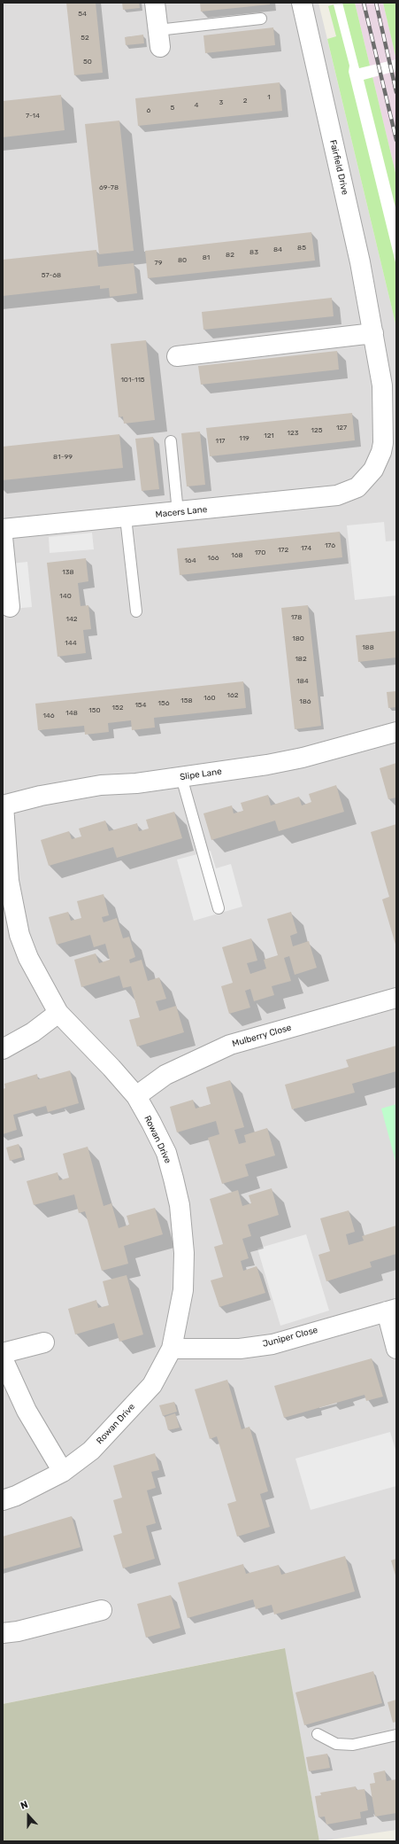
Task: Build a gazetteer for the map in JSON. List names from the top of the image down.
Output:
{
  "streets": {
    "street": [
      "Fairfield Drive",
      "Macers Lane",
      "Slipe Lane",
      "Mulberry Close",
      "Rowan Drive",
      "Juniper Close"
    ]
  },
  "crossings": [
    ["Fairfield Drive", "Macers Lane"],
    ["Slipe Lane", "Rowan Drive"],
    ["Mulberry Close", "Rowan Drive"],
    ["Rowan Drive", "Juniper Close"]
  ],
  "house_numbers": [
    "54",
    "52",
    "50",
    "1",
    "2",
    "3",
    "4",
    "5",
    "6",
    "7-14",
    "69-78",
    "85",
    "84",
    "83",
    "82",
    "81",
    "80",
    "79",
    "57-68",
    "101-115",
    "127",
    "125",
    "123",
    "121",
    "119",
    "117",
    "81-99",
    "176",
    "174",
    "172",
    "170",
    "168",
    "166",
    "164",
    "138",
    "140",
    "178",
    "142",
    "180",
    "144",
    "188",
    "182",
    "184",
    "162",
    "160",
    "158",
    "186",
    "156",
    "154",
    "152",
    "150",
    "148",
    "146"
  ],
  "north": "top"
}
